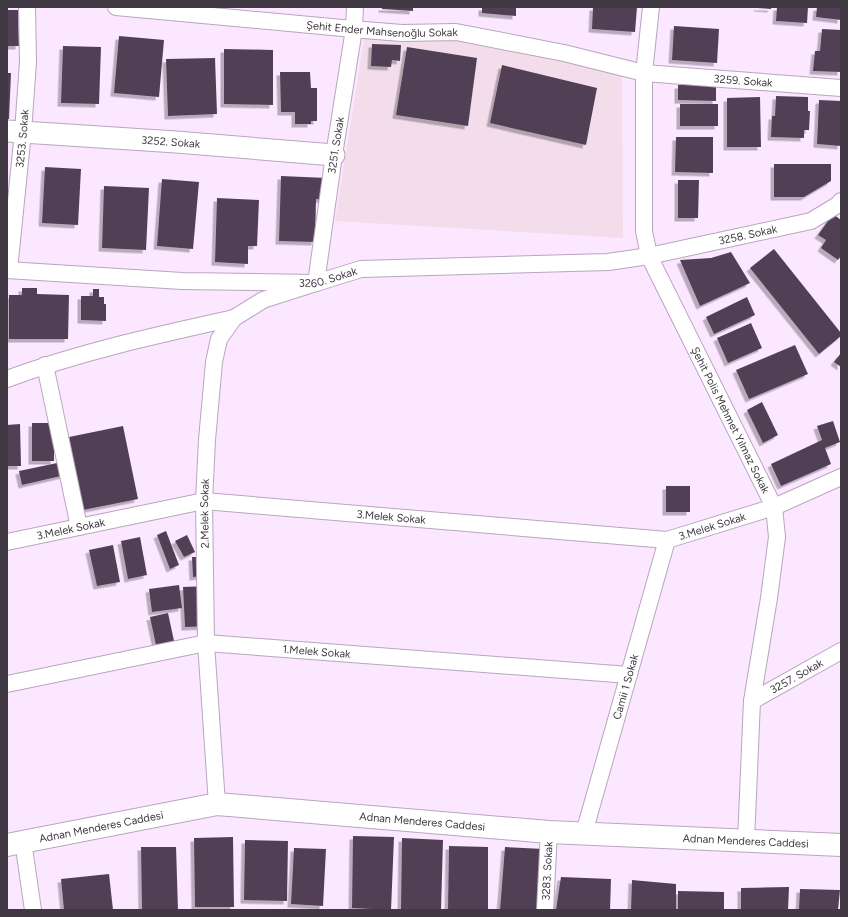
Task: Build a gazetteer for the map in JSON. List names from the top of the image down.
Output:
{
  "streets": {
    "main road": ["Adnan Menderes Caddesi"],
    "street": [
      "Şehit Ender Mahsenoğlu Sokak",
      "3259. Sokak",
      "3253. Sokak",
      "3252. Sokak",
      "3251. Sokak",
      "3258. Sokak",
      "3260. Sokak",
      "Şehit Polis Mehmet Yılmaz Sokak",
      "2.Melek Sokak",
      "3.Melek Sokak",
      "1.Melek Sokak",
      "3257. Sokak",
      "Camii 1 Sokak",
      "3283. Sokak"
    ]
  },
  "crossings": [
    ["Şehit Ender Mahsenoğlu Sokak", "3259. Sokak"],
    ["Şehit Ender Mahsenoğlu Sokak", "3251. Sokak"],
    ["Şehit Ender Mahsenoğlu Sokak", "Şehit Polis Mehmet Yılmaz Sokak"],
    ["3259. Sokak", "Şehit Polis Mehmet Yılmaz Sokak"],
    ["3253. Sokak", "3252. Sokak"],
    ["3253. Sokak", "3260. Sokak"],
    ["3252. Sokak", "3251. Sokak"],
    ["3251. Sokak", "3260. Sokak"],
    ["3251. Sokak", "2.Melek Sokak"],
    ["3258. Sokak", "3260. Sokak"],
    ["3258. Sokak", "Şehit Polis Mehmet Yılmaz Sokak"],
    ["3260. Sokak", "Şehit Polis Mehmet Yılmaz Sokak"],
    ["3260. Sokak", "2.Melek Sokak"],
    ["Şehit Polis Mehmet Yılmaz Sokak", "3.Melek Sokak"],
    ["Şehit Polis Mehmet Yılmaz Sokak", "3257. Sokak"],
    ["Şehit Polis Mehmet Yılmaz Sokak", "Adnan Menderes Caddesi"],
    ["2.Melek Sokak", "3.Melek Sokak"],
    ["2.Melek Sokak", "1.Melek Sokak"],
    ["2.Melek Sokak", "Adnan Menderes Caddesi"],
    ["3.Melek Sokak", "Camii 1 Sokak"],
    ["1.Melek Sokak", "Camii 1 Sokak"],
    ["Camii 1 Sokak", "Adnan Menderes Caddesi"],
    ["Adnan Menderes Caddesi", "3283. Sokak"]
  ]
}
